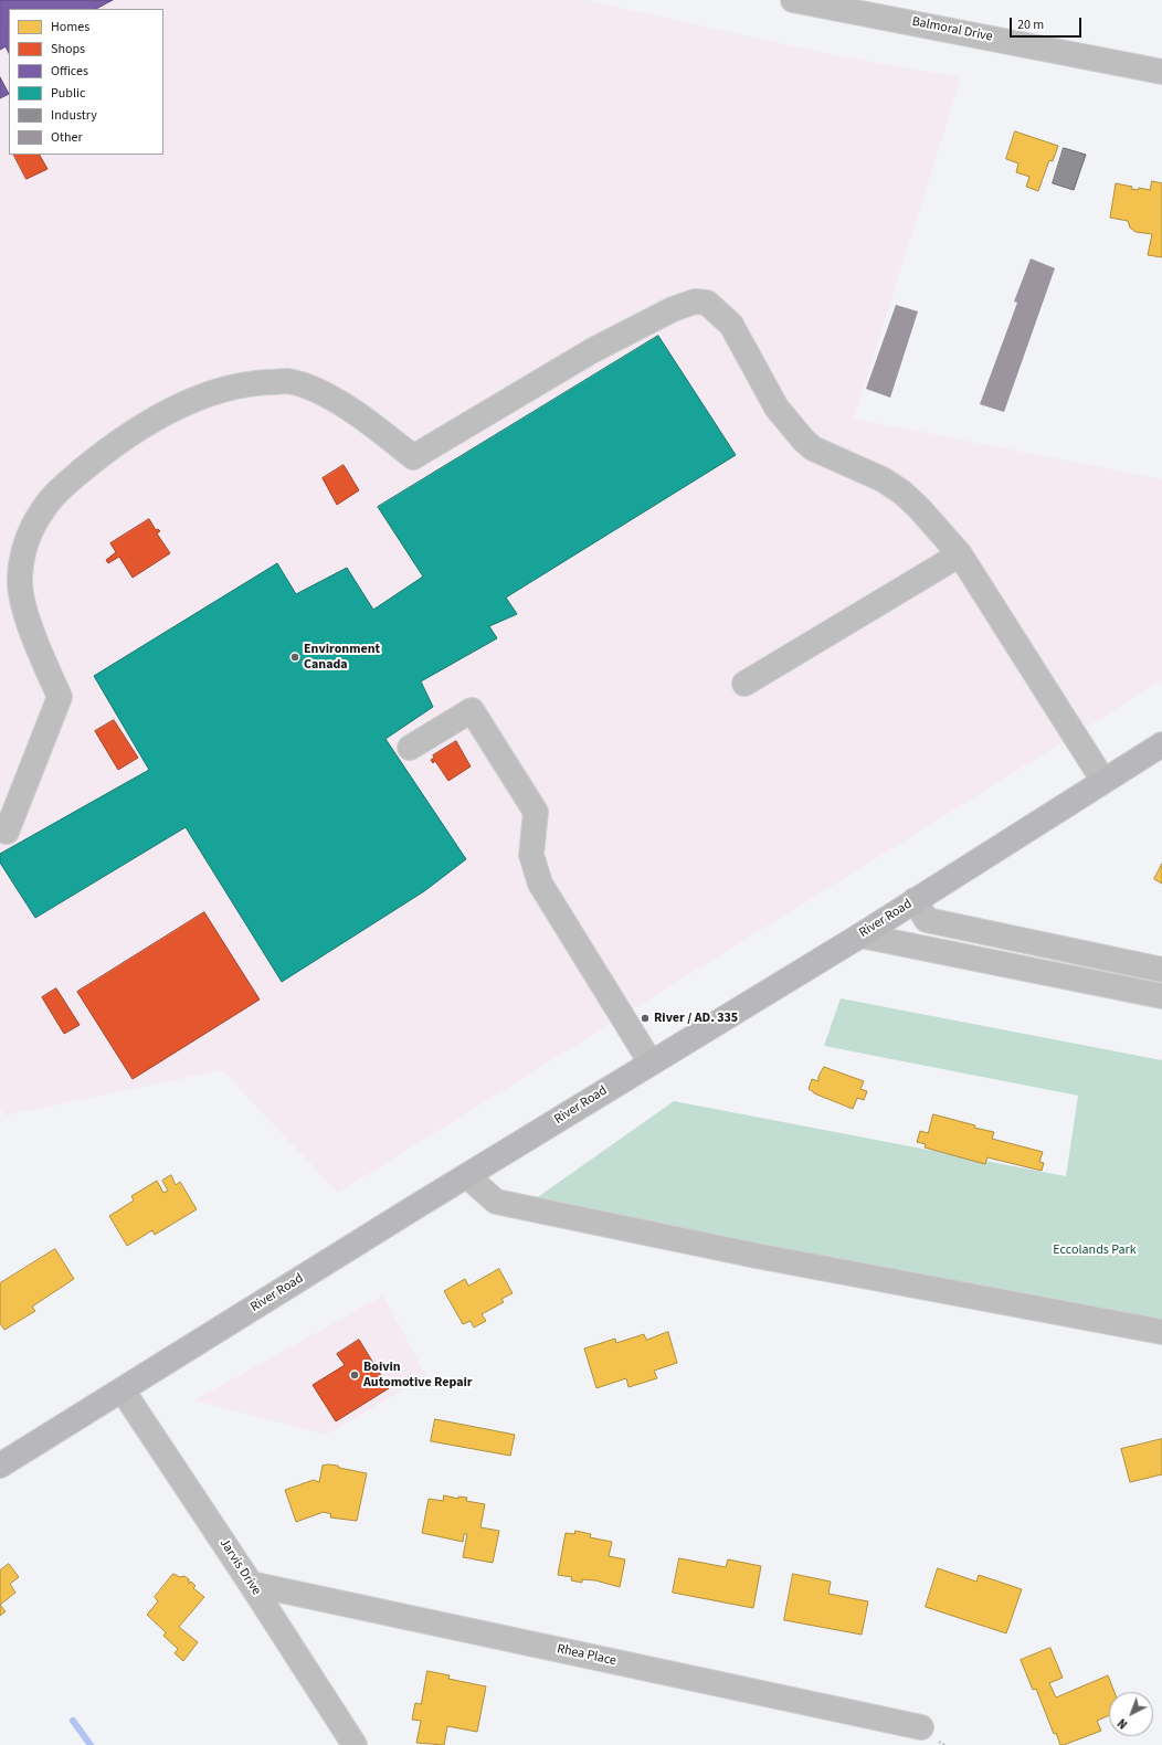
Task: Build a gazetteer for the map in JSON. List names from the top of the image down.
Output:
{
  "streets": {
    "main road": ["River Road"],
    "street": ["Balmoral Drive", "Jarvis Drive", "Rhea Place"]
  },
  "crossings": [
    ["River Road", "Jarvis Drive"],
    ["Jarvis Drive", "Rhea Place"]
  ],
  "parks": ["Eccolands Park"],
  "places": ["Environment Canada", "River / AD. 335", "Boivin Automotive Repair"],
  "legend": [
    "Homes",
    "Shops",
    "Offices",
    "Public",
    "Industry",
    "Other"
  ],
  "scale_bar": "20 m",
  "north": "bottom left"
}
